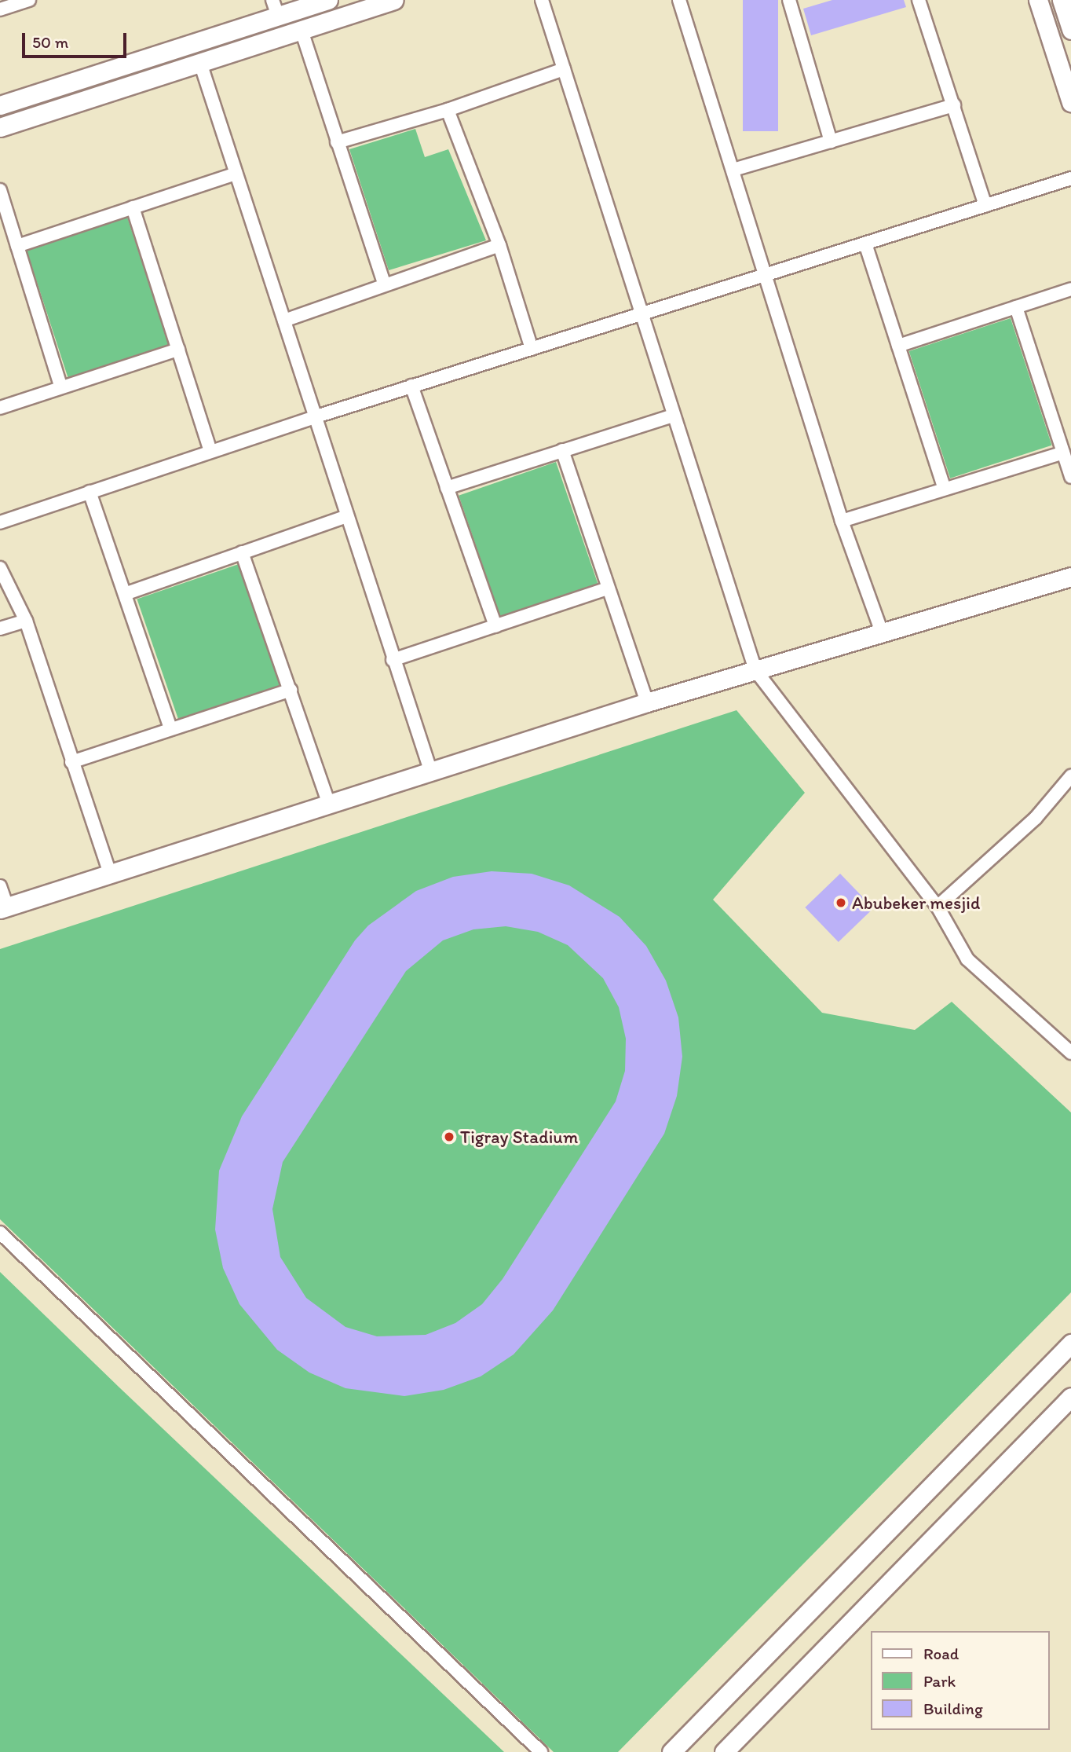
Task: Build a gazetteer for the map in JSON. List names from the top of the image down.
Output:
{
  "places": ["Abubeker mesjid", "Tigray Stadium"],
  "legend": ["Road", "Park", "Building"],
  "scale_bar": "50 m"
}
